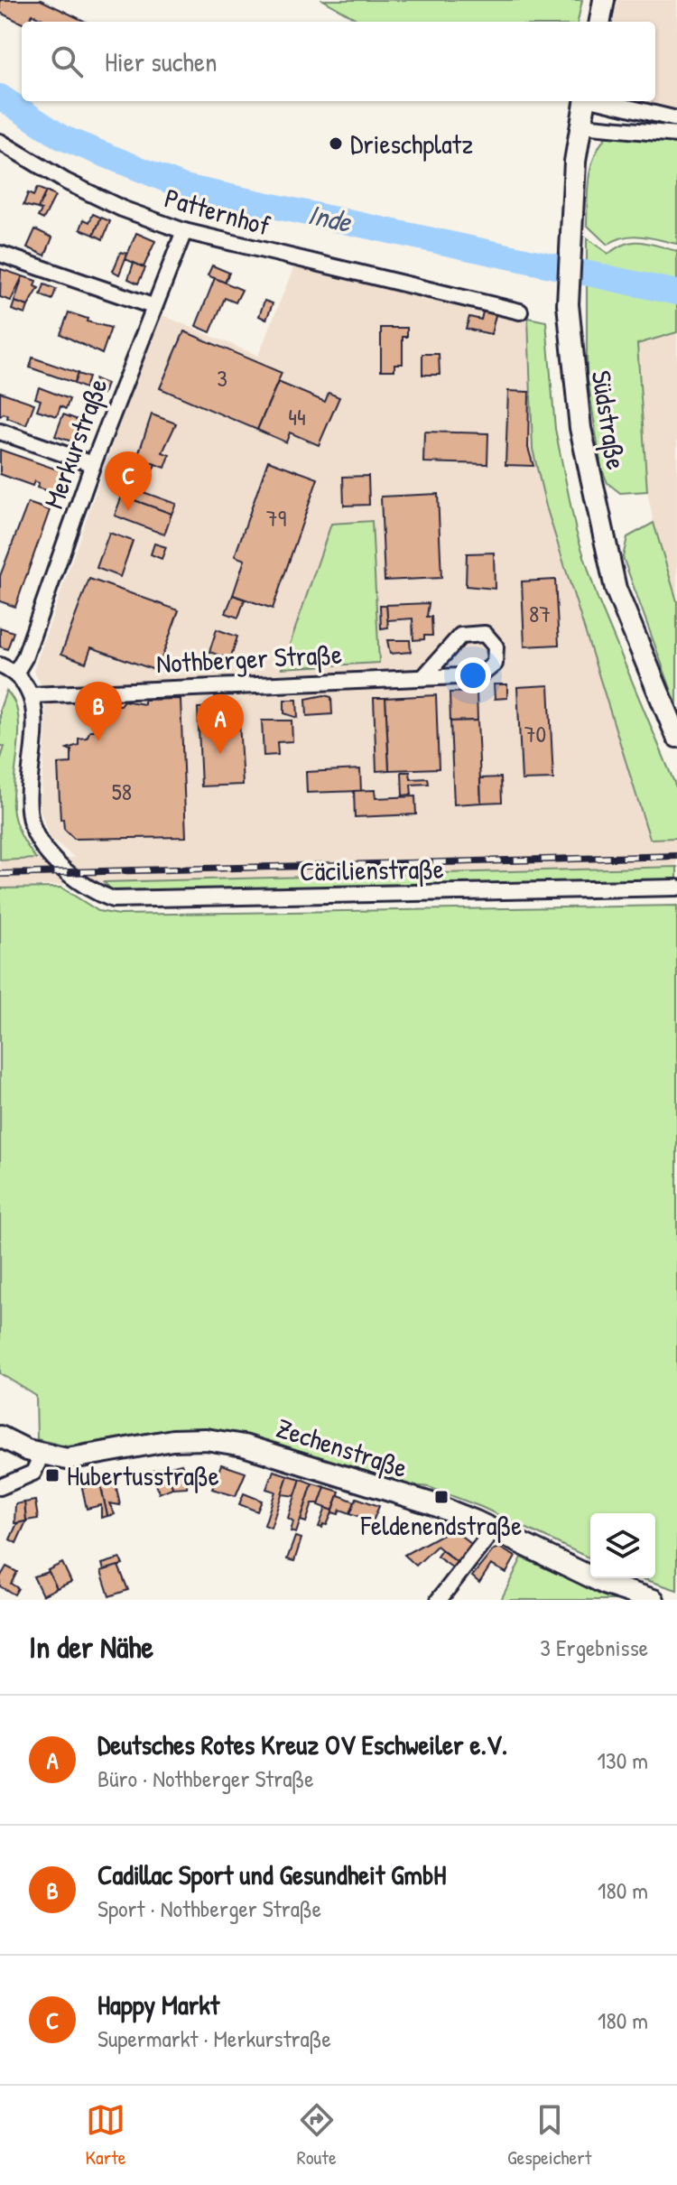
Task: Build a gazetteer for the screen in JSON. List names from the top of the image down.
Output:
{
  "streets": {
    "main road": ["Südstraße", "Zechenstraße"],
    "street": [
      "Patternhof",
      "Merkurstraße",
      "Nothberger Straße",
      "Cäcilienstraße"
    ]
  },
  "crossings": [
    ["Patternhof", "Merkurstraße"],
    ["Nothberger Straße", "Cäcilienstraße"]
  ],
  "water": ["Inde"],
  "places": {
    "other": ["Drieschplatz"],
    "transit": ["Hubertusstraße", "Feldenendstraße"]
  },
  "house_numbers": [
    "3",
    "44",
    "79",
    "87",
    "70",
    "58"
  ],
  "page": {
    "search": "Hier suchen",
    "pins": ["C", "B", "A"],
    "heading": ["In der Nähe", "3 Ergebnisse"],
    "list": [
      {
        "mark": "A",
        "name": "Deutsches Rotes Kreuz OV Eschweiler e.V.",
        "note": "Büro · Nothberger Straße",
        "value": "130 m"
      },
      {
        "mark": "B",
        "name": "Cadillac Sport und Gesundheit GmbH",
        "note": "Sport · Nothberger Straße",
        "value": "180 m"
      },
      {
        "mark": "C",
        "name": "Happy Markt",
        "note": "Supermarkt · Merkurstraße",
        "value": "180 m"
      }
    ],
    "nav": ["Karte", "Route", "Gespeichert"]
  }
}
